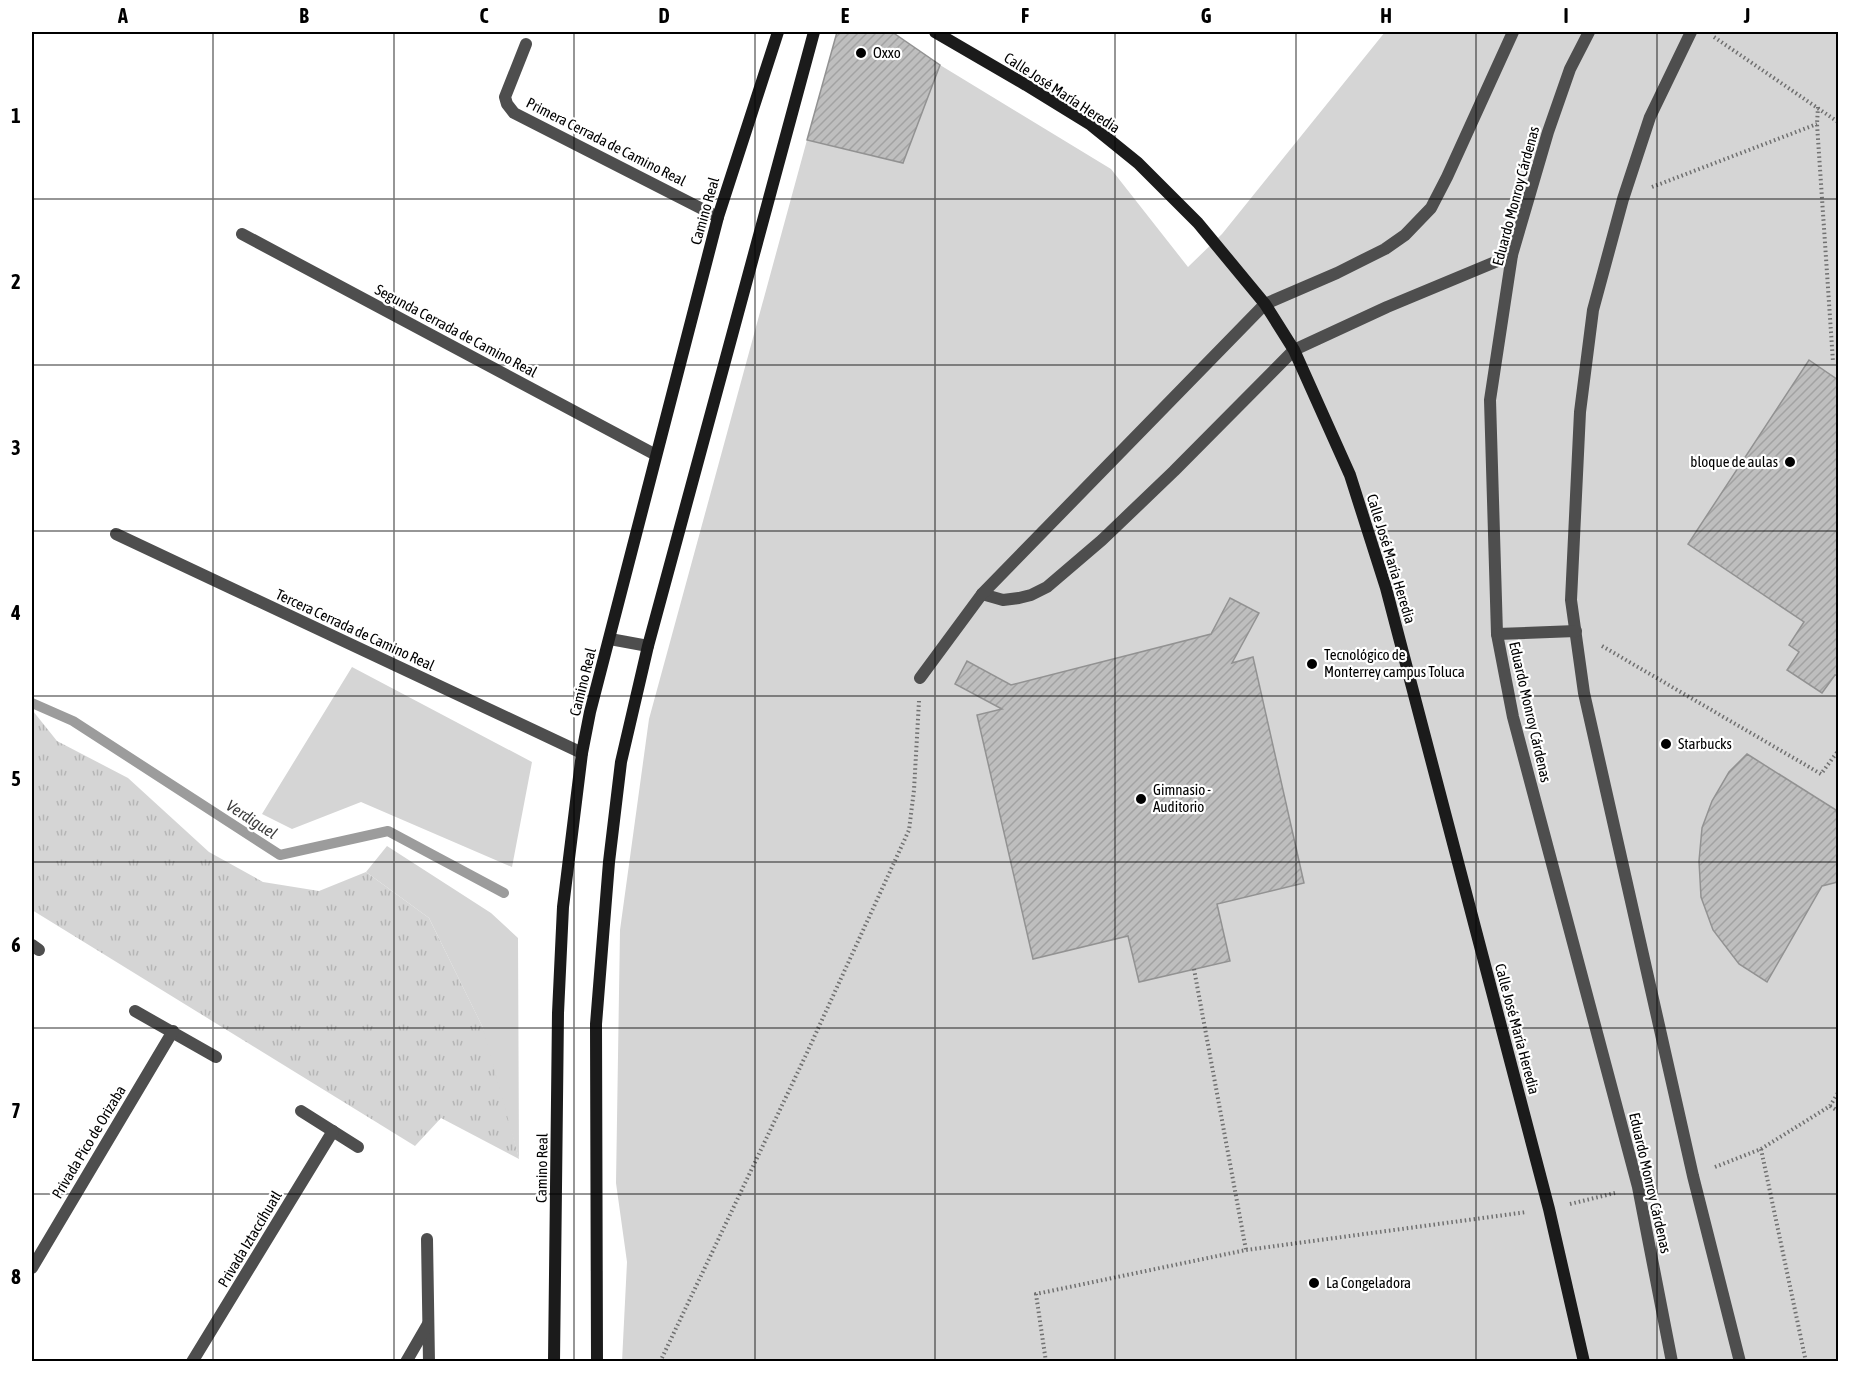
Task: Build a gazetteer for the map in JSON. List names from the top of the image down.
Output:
{
  "streets": {
    "main road": ["Calle José María Heredia", "Camino Real"],
    "street": [
      "Primera Cerrada de Camino Real",
      "Eduardo Monroy Cárdenas",
      "Segunda Cerrada de Camino Real",
      "Tercera Cerrada de Camino Real",
      "Privada Pico de Orizaba",
      "Privada Iztaccíhuatl"
    ]
  },
  "crossings": [
    ["Primera Cerrada de Camino Real", "Camino Real"],
    ["Camino Real", "Segunda Cerrada de Camino Real"],
    ["Camino Real", "Tercera Cerrada de Camino Real"]
  ],
  "water": ["Verdiguel"],
  "places": [
    "Oxxo",
    "bloque de aulas",
    "Tecnológico de Monterrey campus Toluca",
    "Starbucks",
    "Gimnasio - Auditorio",
    "La Congeladora"
  ],
  "grid": {
    "columns": [
      "A",
      "B",
      "C",
      "D",
      "E",
      "F",
      "G",
      "H",
      "I",
      "J"
    ],
    "rows": [
      "1",
      "2",
      "3",
      "4",
      "5",
      "6",
      "7",
      "8"
    ]
  }
}
